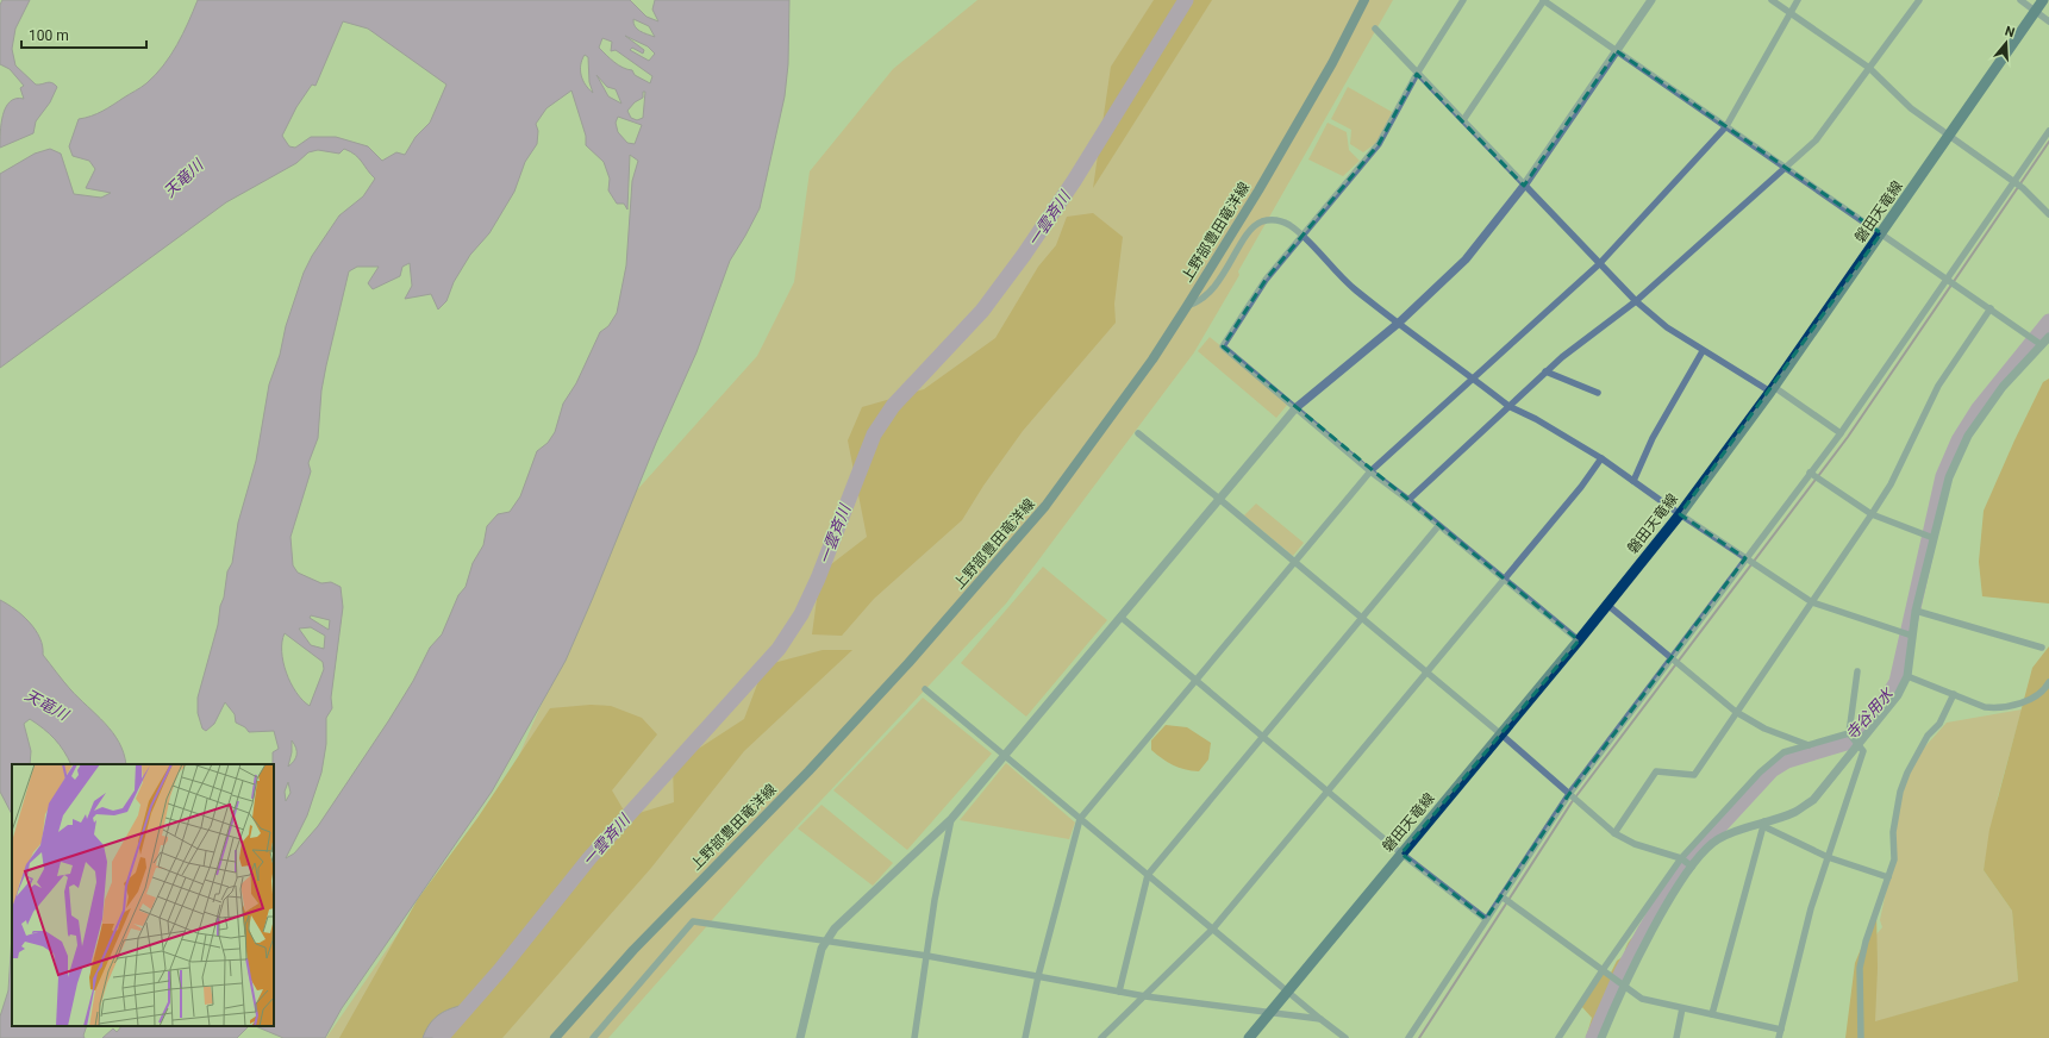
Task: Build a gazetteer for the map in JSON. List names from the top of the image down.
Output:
{
  "streets": {
    "main road": ["磐田天竜線", "上野部豊田竜洋線"]
  },
  "water": ["天竜川", "一雲斉川", "寺谷用水"],
  "scale_bar": "100 m",
  "north": "top"
}
